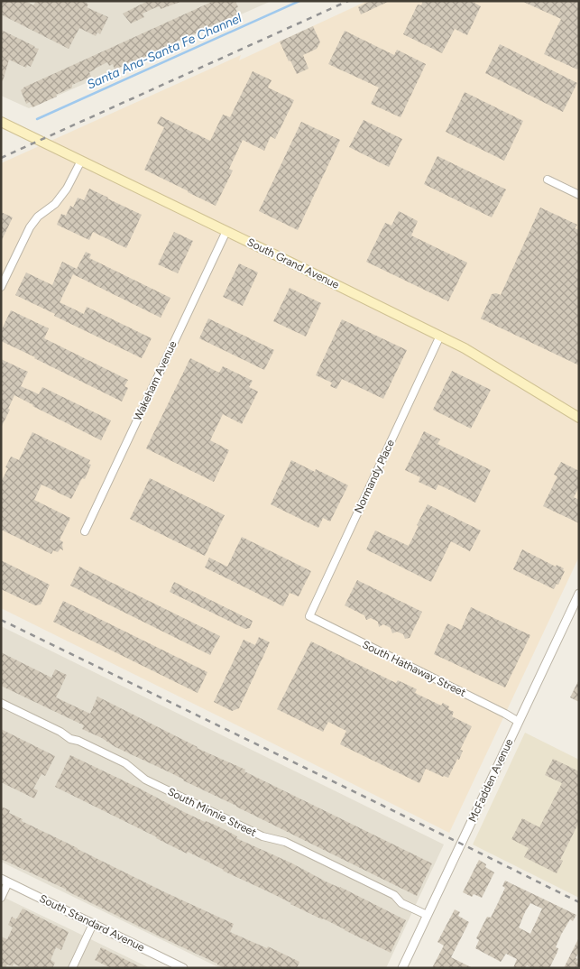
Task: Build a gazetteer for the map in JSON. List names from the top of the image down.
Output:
{
  "streets": {
    "main road": ["South Grand Avenue"],
    "street": [
      "Wakeham Avenue",
      "Normandy Place",
      "South Hathaway Street",
      "McFadden Avenue",
      "South Minnie Street",
      "South Standard Avenue"
    ]
  },
  "crossings": [
    ["South Grand Avenue", "Wakeham Avenue"],
    ["South Grand Avenue", "Normandy Place"],
    ["Normandy Place", "South Hathaway Street"],
    ["South Hathaway Street", "McFadden Avenue"],
    ["McFadden Avenue", "South Minnie Street"]
  ],
  "water": ["Santa Ana-Santa Fe Channel"]
}
